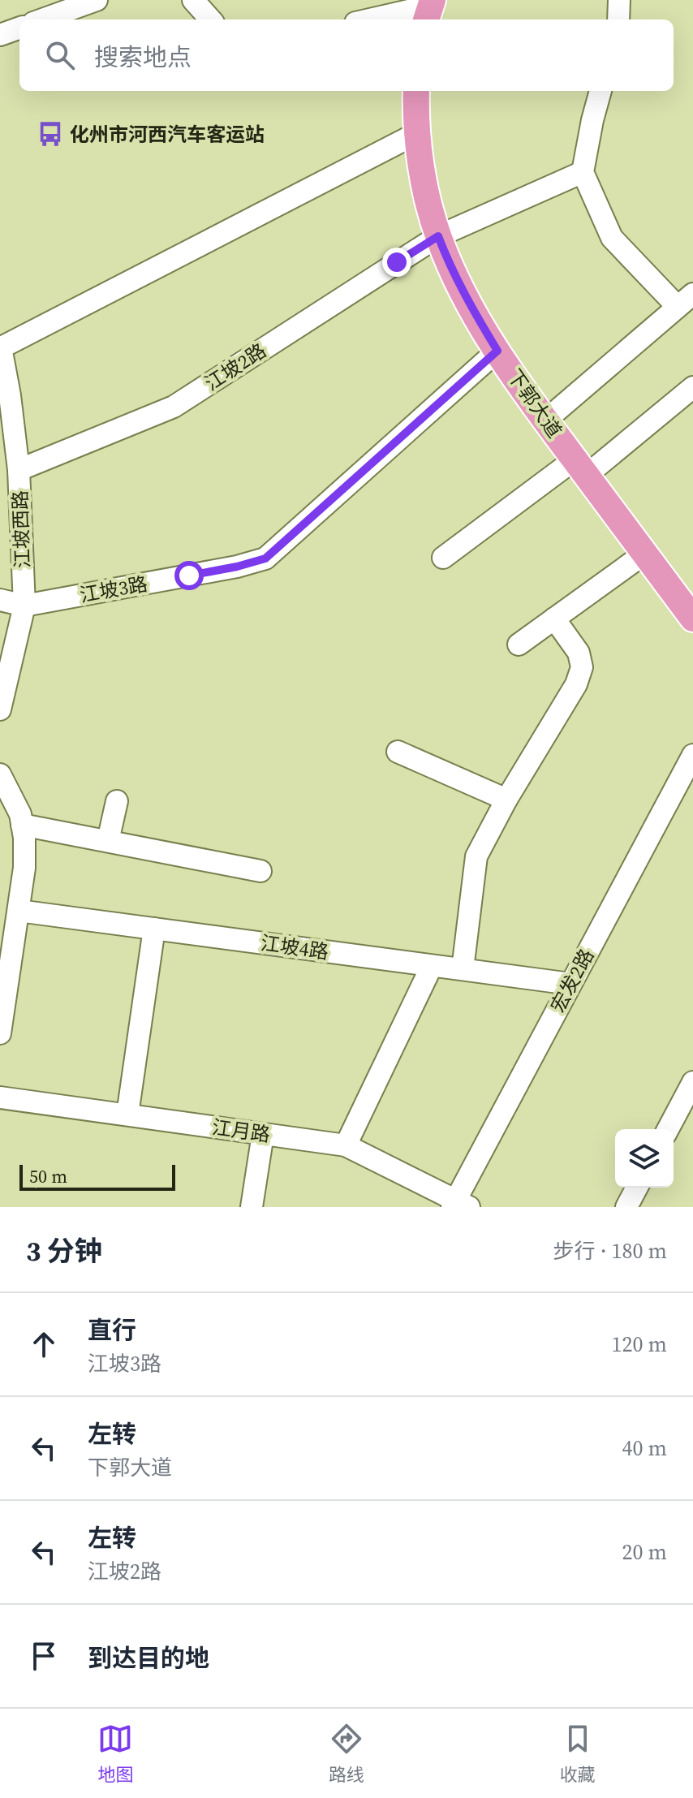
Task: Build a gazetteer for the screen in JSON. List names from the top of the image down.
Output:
{
  "streets": {
    "main road": ["下郭大道"],
    "street": [
      "江坡2路",
      "江坡西路",
      "江坡3路",
      "江坡4路",
      "宏发2路",
      "江月路"
    ]
  },
  "crossings": [
    ["江坡2路", "下郭大道"],
    ["江坡2路", "江坡西路"],
    ["下郭大道", "江坡3路"],
    ["江坡西路", "江坡3路"],
    ["江坡4路", "宏发2路"],
    ["宏发2路", "江月路"]
  ],
  "places": {
    "bus stop": ["化州市河西汽车客运站"]
  },
  "scale_bar": "50 m",
  "page": {
    "search": "搜索地点",
    "scale": "50 m",
    "heading": ["3 分钟", "步行 · 180 m"],
    "list": [
      ["直行", "江坡3路", "120 m"],
      ["左转", "下郭大道", "40 m"],
      ["左转", "江坡2路", "20 m"],
      "到达目的地"
    ],
    "nav": ["地图", "路线", "收藏"]
  }
}
